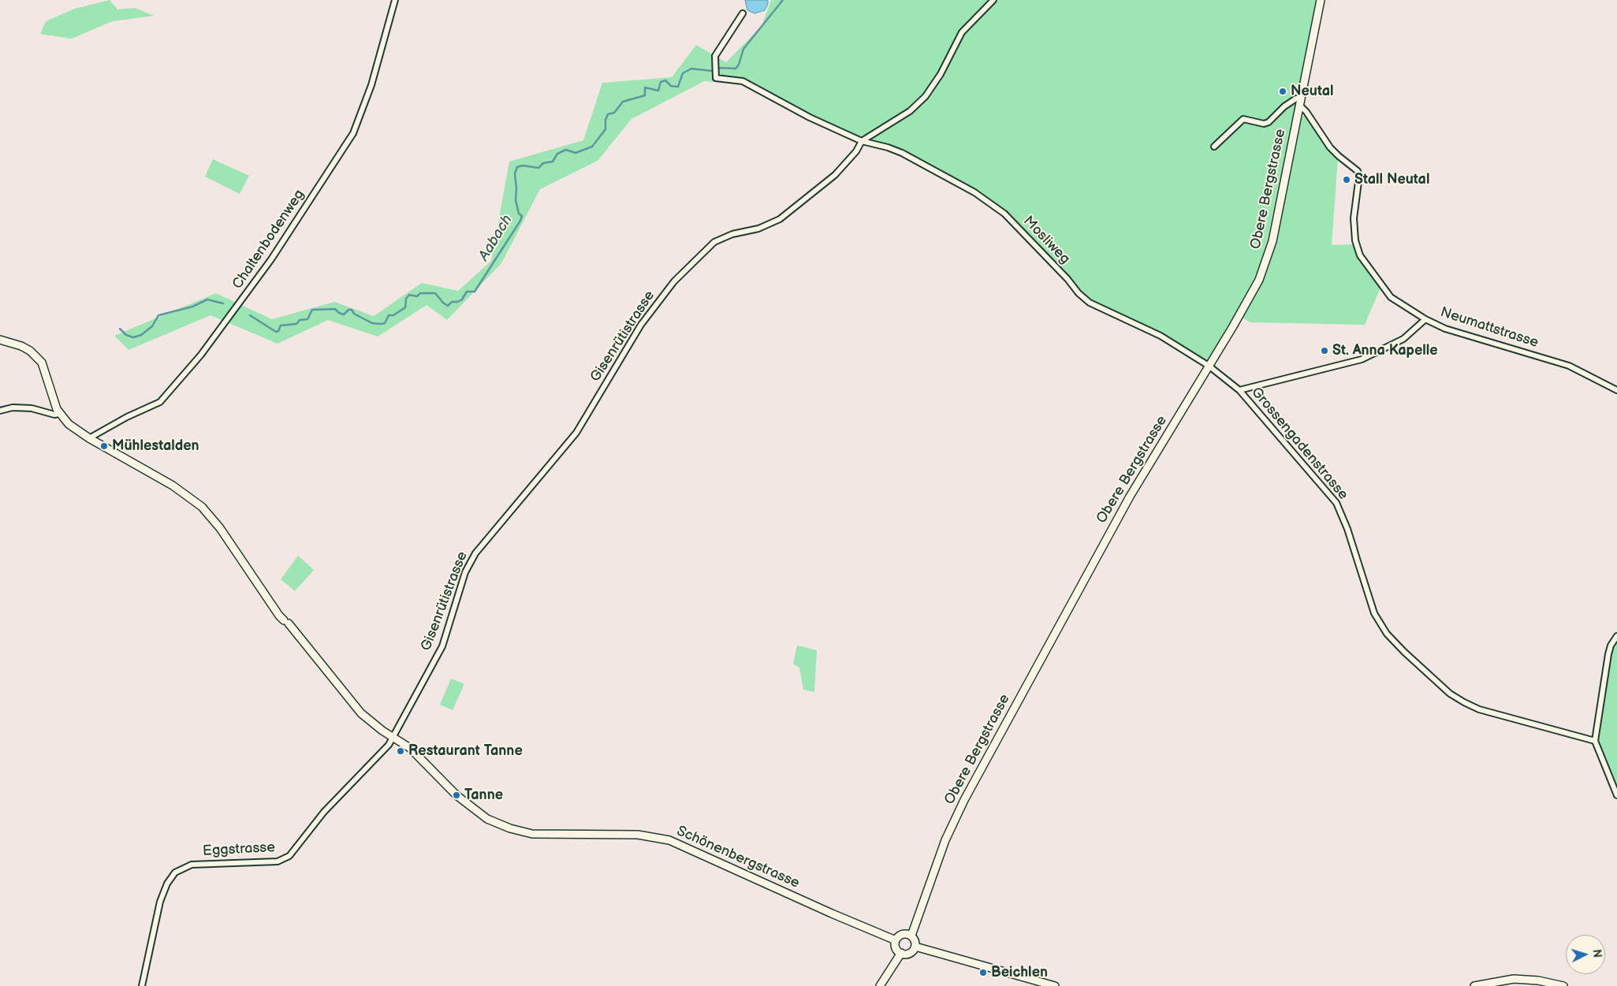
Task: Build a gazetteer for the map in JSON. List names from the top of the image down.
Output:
{
  "streets": {
    "street": [
      "Obere Bergstrasse",
      "Chaltenbodenweg",
      "Mosliweg",
      "Neumattstrasse",
      "Gisenrütistrasse",
      "Grossengadenstrasse",
      "Eggstrasse",
      "Schönenbergstrasse"
    ]
  },
  "crossings": [
    ["Obere Bergstrasse", "Mosliweg"],
    ["Obere Bergstrasse", "Neumattstrasse"],
    ["Obere Bergstrasse", "Grossengadenstrasse"],
    ["Obere Bergstrasse", "Schönenbergstrasse"],
    ["Chaltenbodenweg", "Schönenbergstrasse"],
    ["Mosliweg", "Gisenrütistrasse"],
    ["Mosliweg", "Grossengadenstrasse"],
    ["Gisenrütistrasse", "Eggstrasse"],
    ["Gisenrütistrasse", "Schönenbergstrasse"],
    ["Eggstrasse", "Schönenbergstrasse"]
  ],
  "water": ["Aabach"],
  "places": [
    "Neutal",
    "Stall Neutal",
    "St. Anna Kapelle",
    "Mühlestalden",
    "Restaurant Tanne",
    "Tanne",
    "Beichlen"
  ],
  "north": "right"
}
